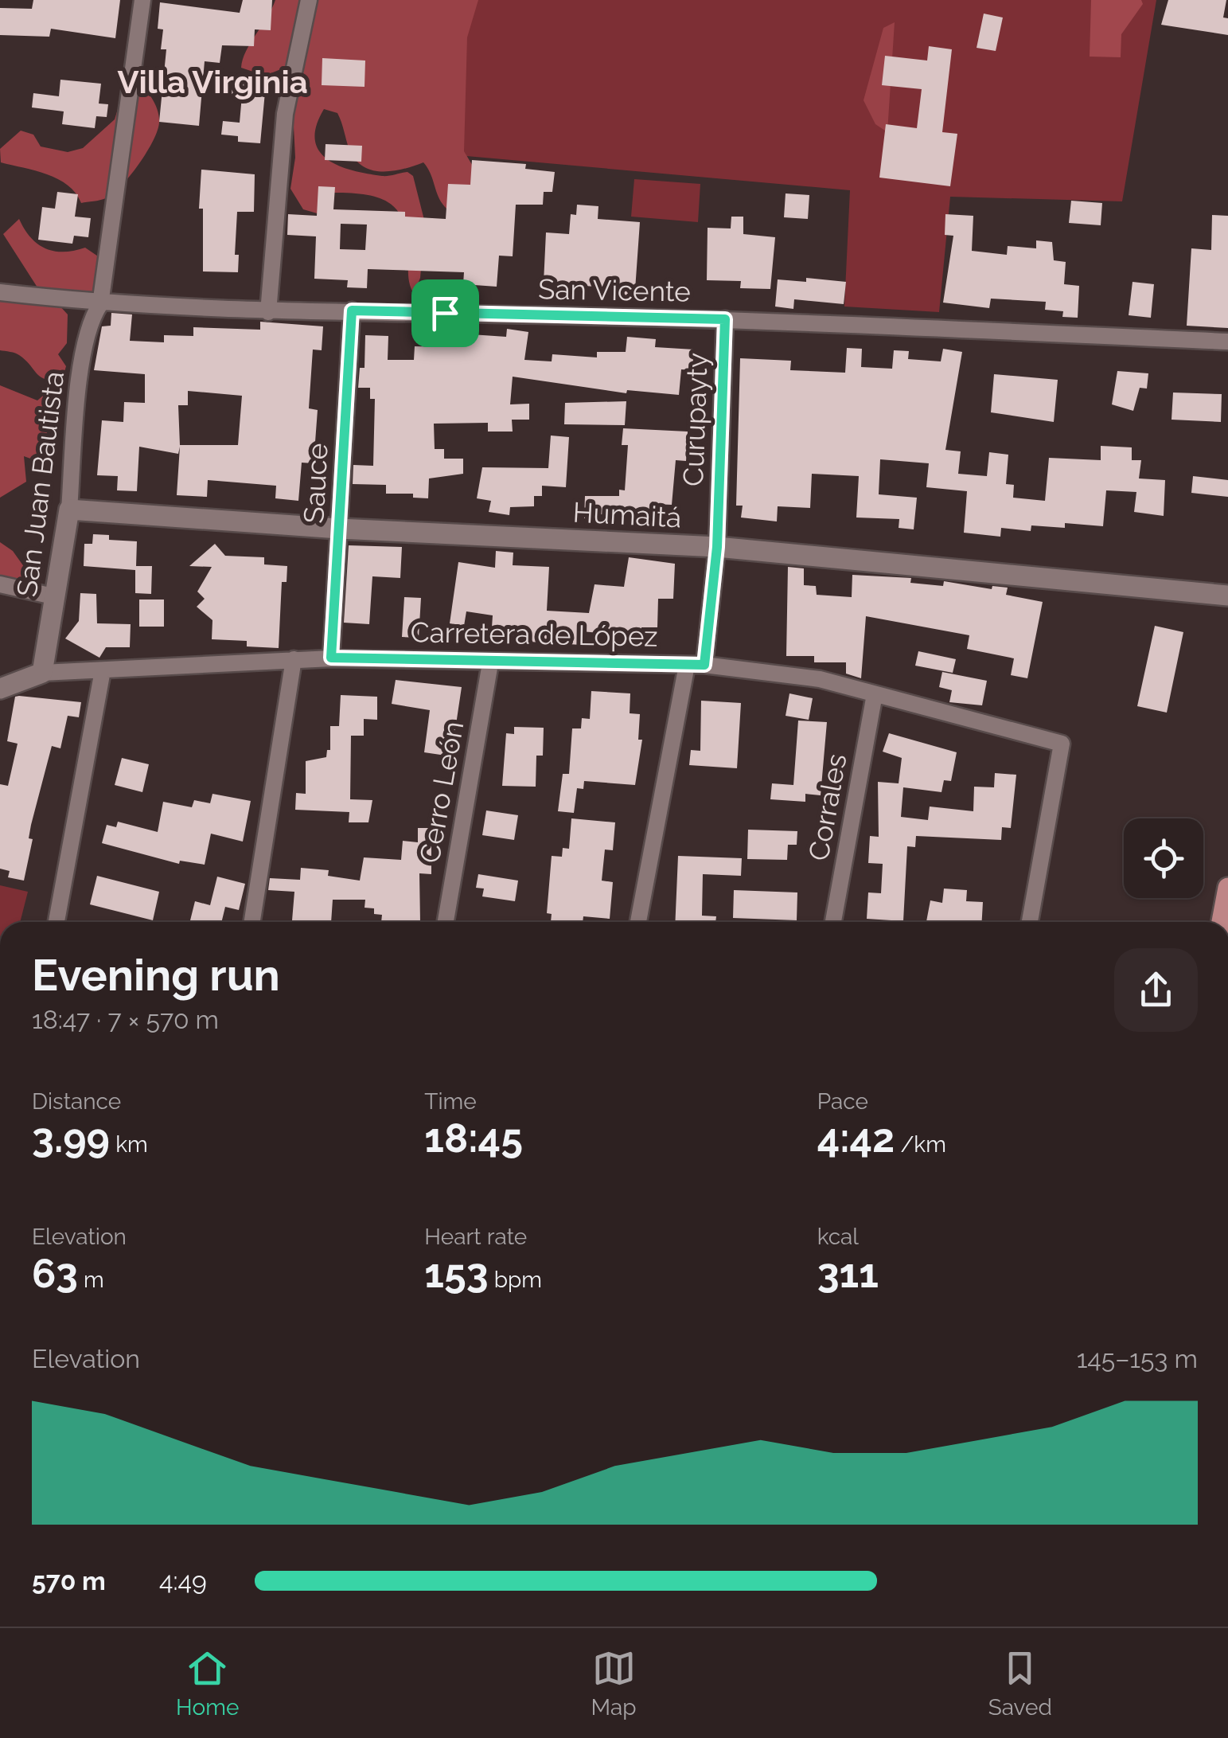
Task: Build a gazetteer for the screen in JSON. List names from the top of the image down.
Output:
{
  "streets": {
    "street": [
      "San Vicente",
      "Curupayty",
      "Sauce",
      "San Juan Bautista",
      "Humaitá",
      "Carretera de López",
      "Cerro León",
      "Corrales"
    ]
  },
  "crossings": [
    ["San Vicente", "Curupayty"],
    ["San Vicente", "Sauce"],
    ["San Vicente", "San Juan Bautista"],
    ["Curupayty", "Humaitá"],
    ["Curupayty", "Carretera de López"],
    ["Sauce", "Humaitá"],
    ["Sauce", "Carretera de López"],
    ["San Juan Bautista", "Humaitá"],
    ["San Juan Bautista", "Carretera de López"],
    ["Carretera de López", "Cerro León"],
    ["Carretera de López", "Corrales"]
  ],
  "districts": ["Villa Virginia"],
  "page": {
    "heading": ["Evening run", "18:47 · 7 × 570 m"],
    "stats": [
      ["Distance", "3.99 km"],
      ["Time", "18:45"],
      ["Pace", "4:42 /km"],
      ["Elevation", "63 m"],
      ["Heart rate", "153 bpm"],
      ["kcal", "311"]
    ],
    "chart": ["Elevation", "145–153 m"],
    "list": [
      {
        "name": "570 m",
        "note": "4:49"
      }
    ],
    "tabs": ["Home", "Map", "Saved"]
  }
}
